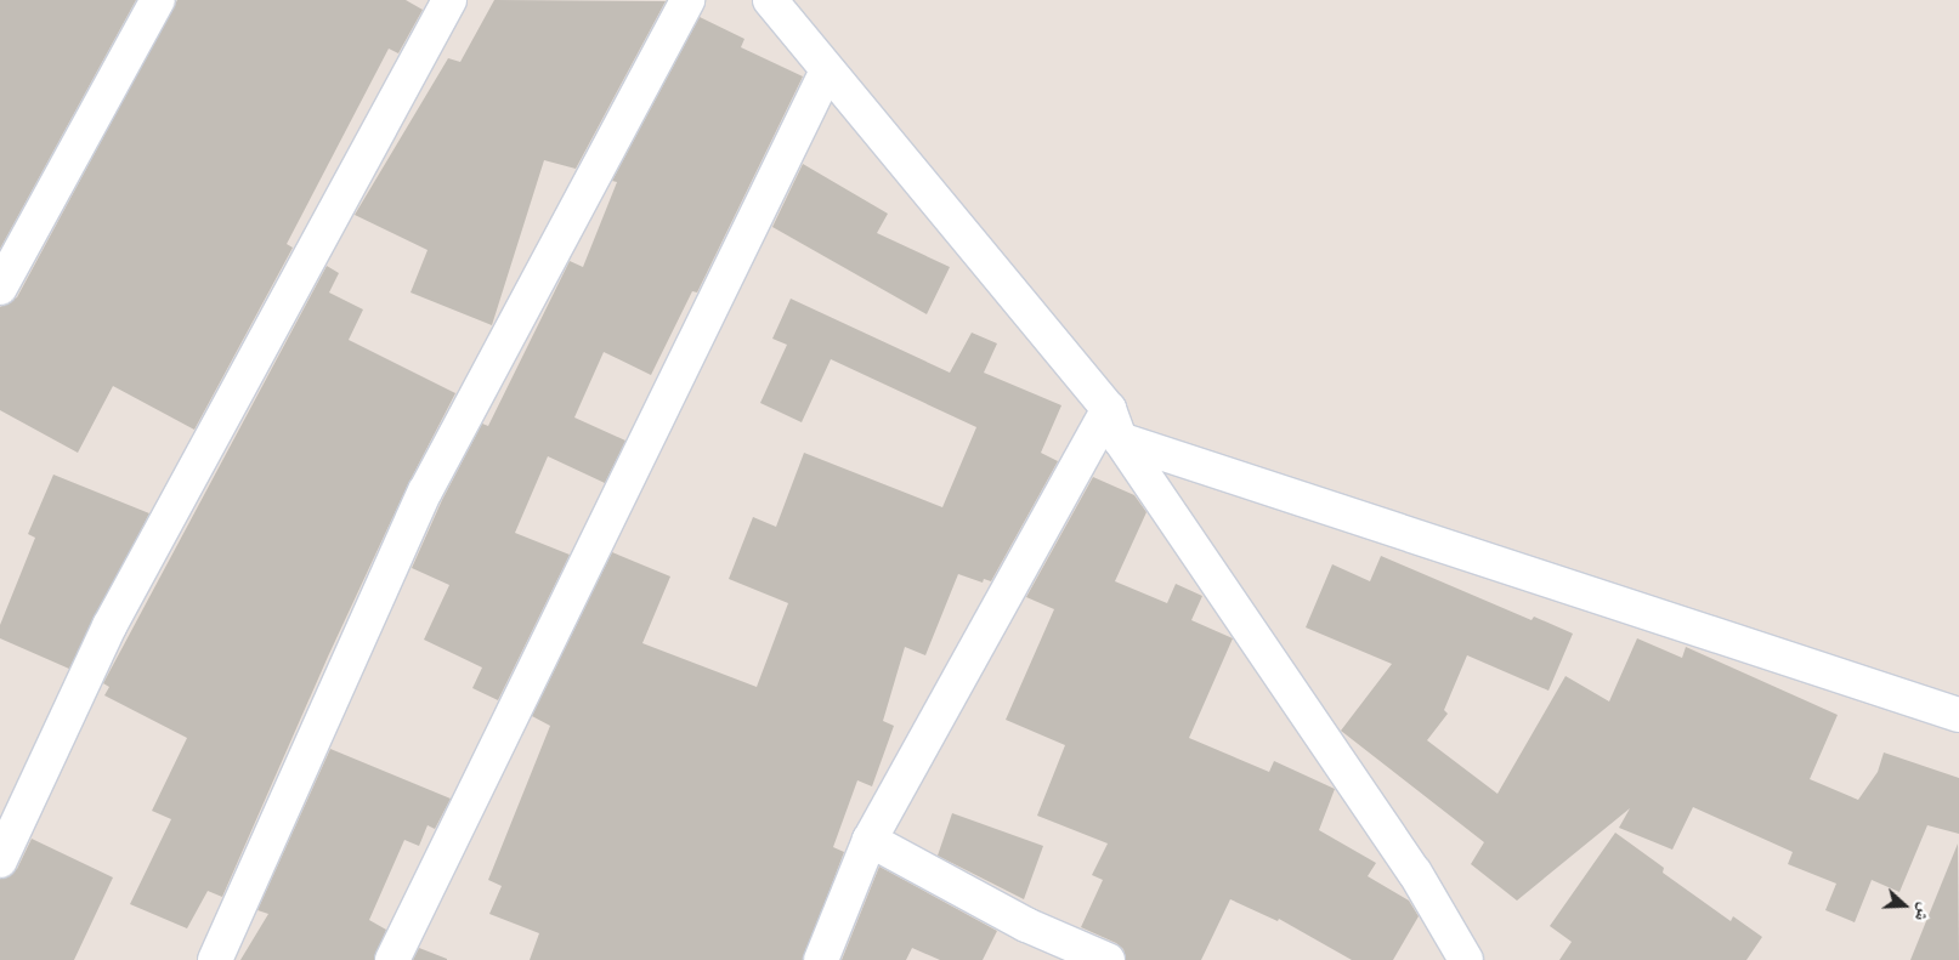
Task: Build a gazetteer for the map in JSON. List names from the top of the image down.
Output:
{
  "north": "right"
}
